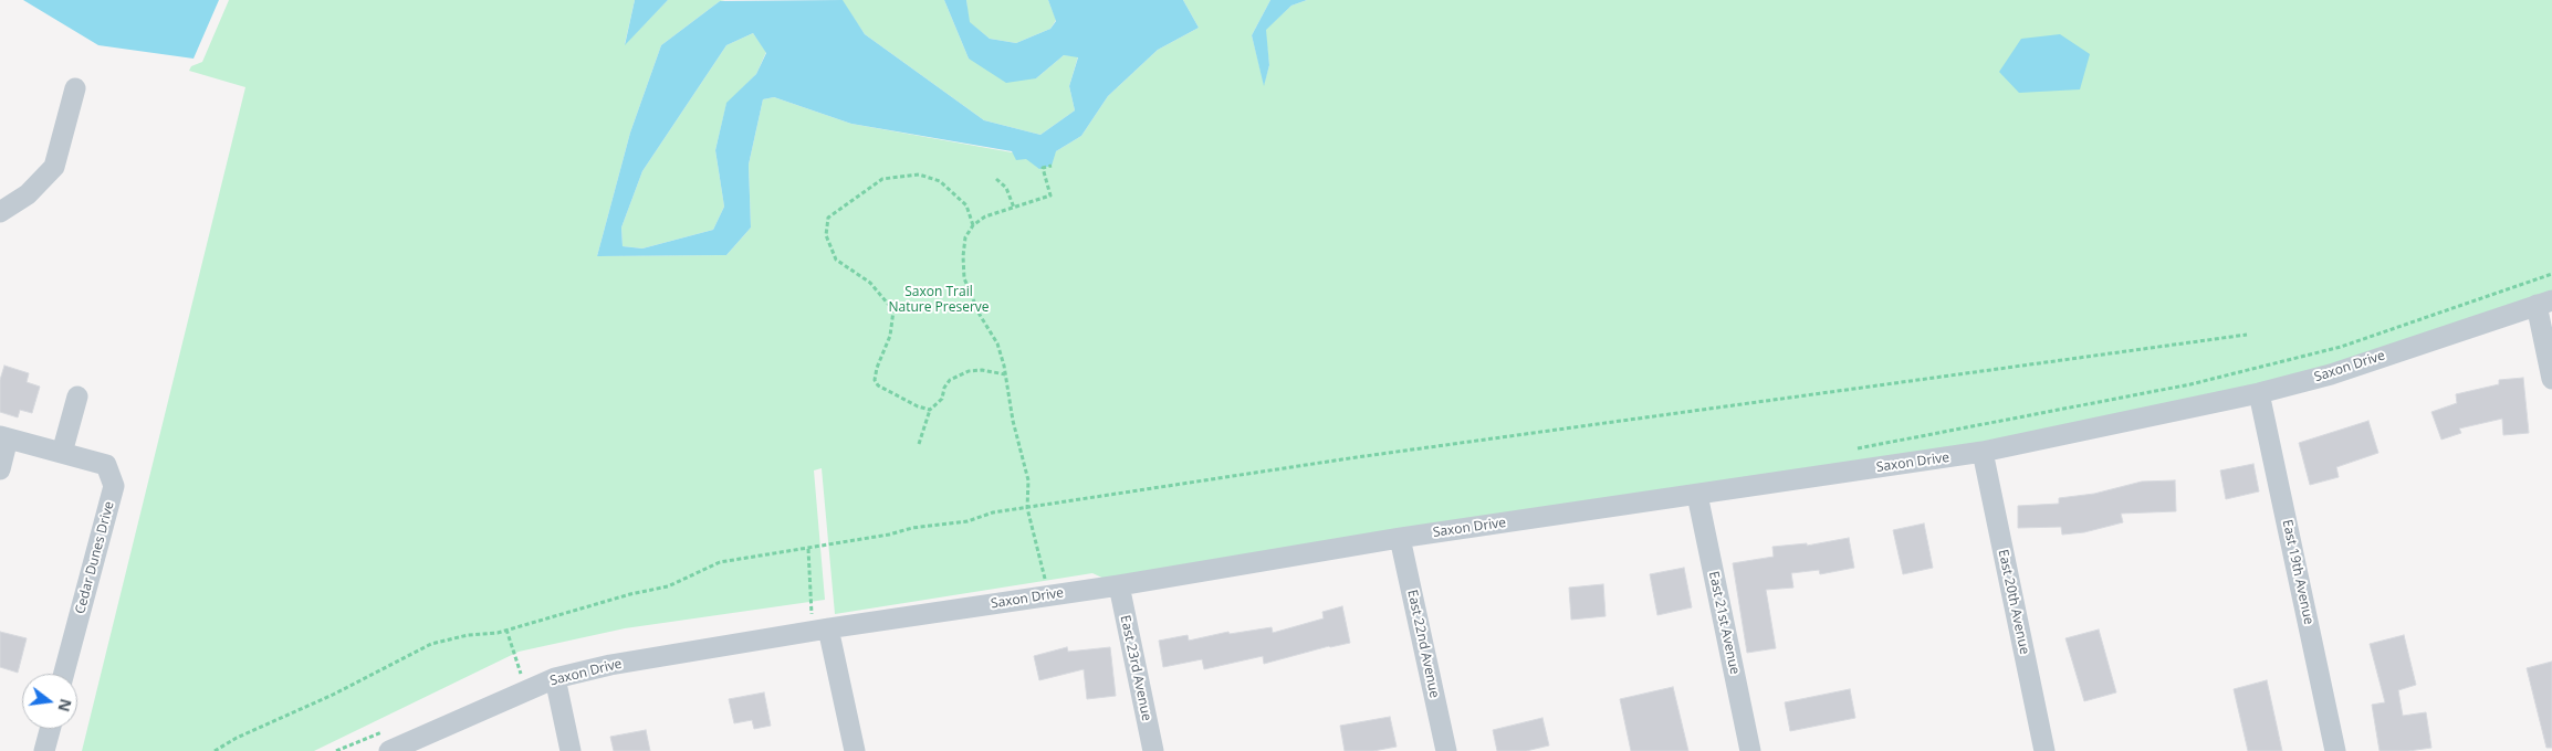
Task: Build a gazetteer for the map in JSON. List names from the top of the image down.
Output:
{
  "streets": {
    "street": [
      "Saxon Drive",
      "Cedar Dunes Drive",
      "East 19th Avenue",
      "East 20th Avenue",
      "East 21st Avenue",
      "East 22nd Avenue",
      "East 23rd Avenue"
    ]
  },
  "crossings": [
    ["Saxon Drive", "East 19th Avenue"],
    ["Saxon Drive", "East 20th Avenue"],
    ["Saxon Drive", "East 21st Avenue"],
    ["Saxon Drive", "East 22nd Avenue"],
    ["Saxon Drive", "East 23rd Avenue"]
  ],
  "parks": ["Saxon Trail Nature Preserve"],
  "north": "right"
}
